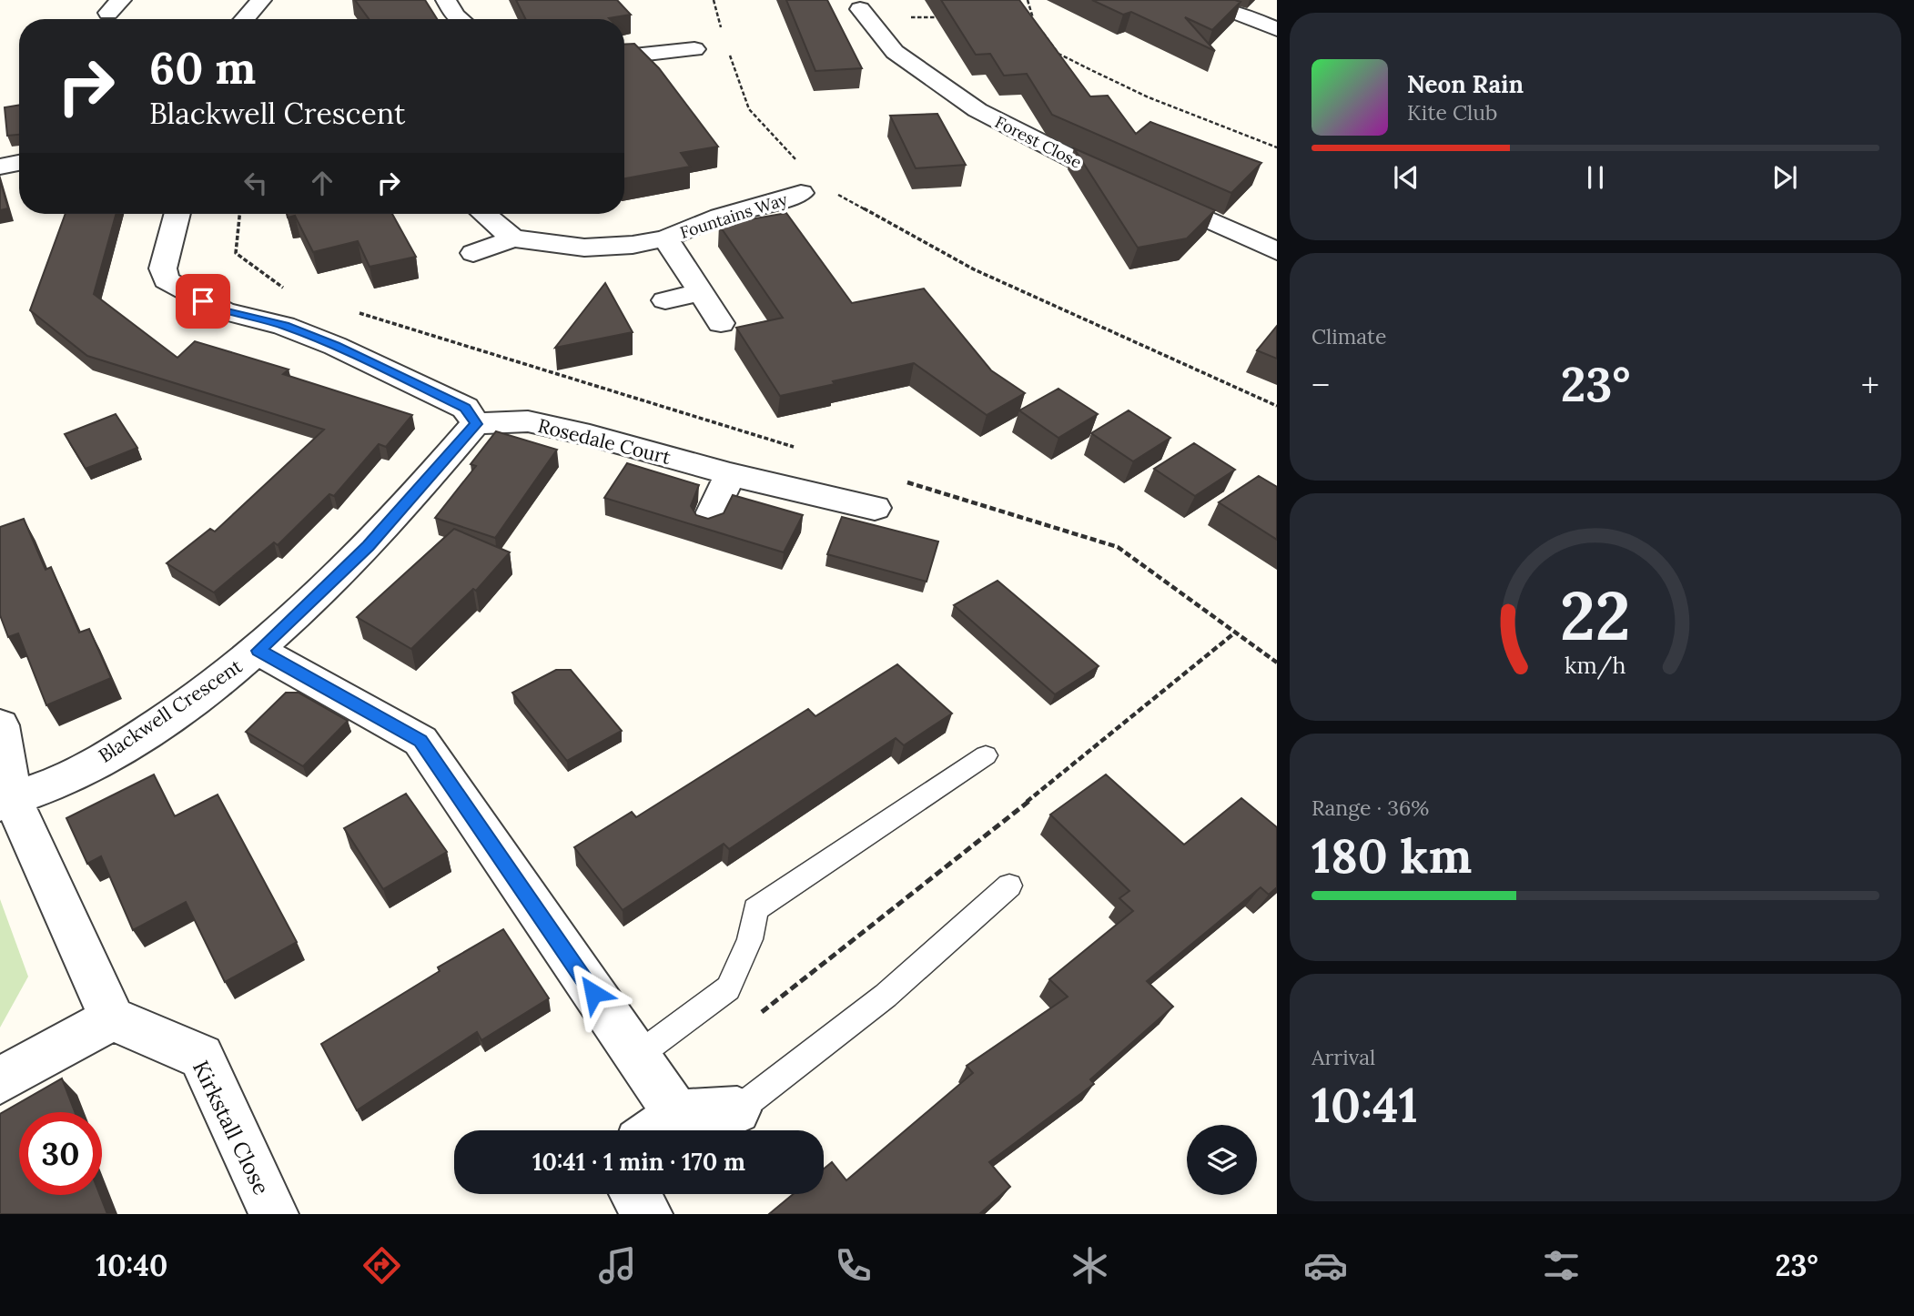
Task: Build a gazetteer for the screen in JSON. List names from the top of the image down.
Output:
{
  "streets": {
    "street": [
      "Forest Close",
      "Fountains Way",
      "Rosedale Court",
      "Blackwell Crescent",
      "Kirkstall Close"
    ]
  },
  "crossings": [
    ["Rosedale Court", "Blackwell Crescent"]
  ],
  "page": {
    "turn": ["60 m", "Blackwell Crescent"],
    "song": ["Neon Rain", "Kite Club"],
    "tile": [
      "Climate",
      ["Range · 36%", "180 km"],
      ["Arrival", "10:41"]
    ],
    "heat": ["−", "23°", "+"],
    "limit": "30",
    "trip": "10:41 · 1 min · 170 m",
    "tabs": ["10:40", "23°"],
    "gauge": ["22", "km/h"]
  }
}
